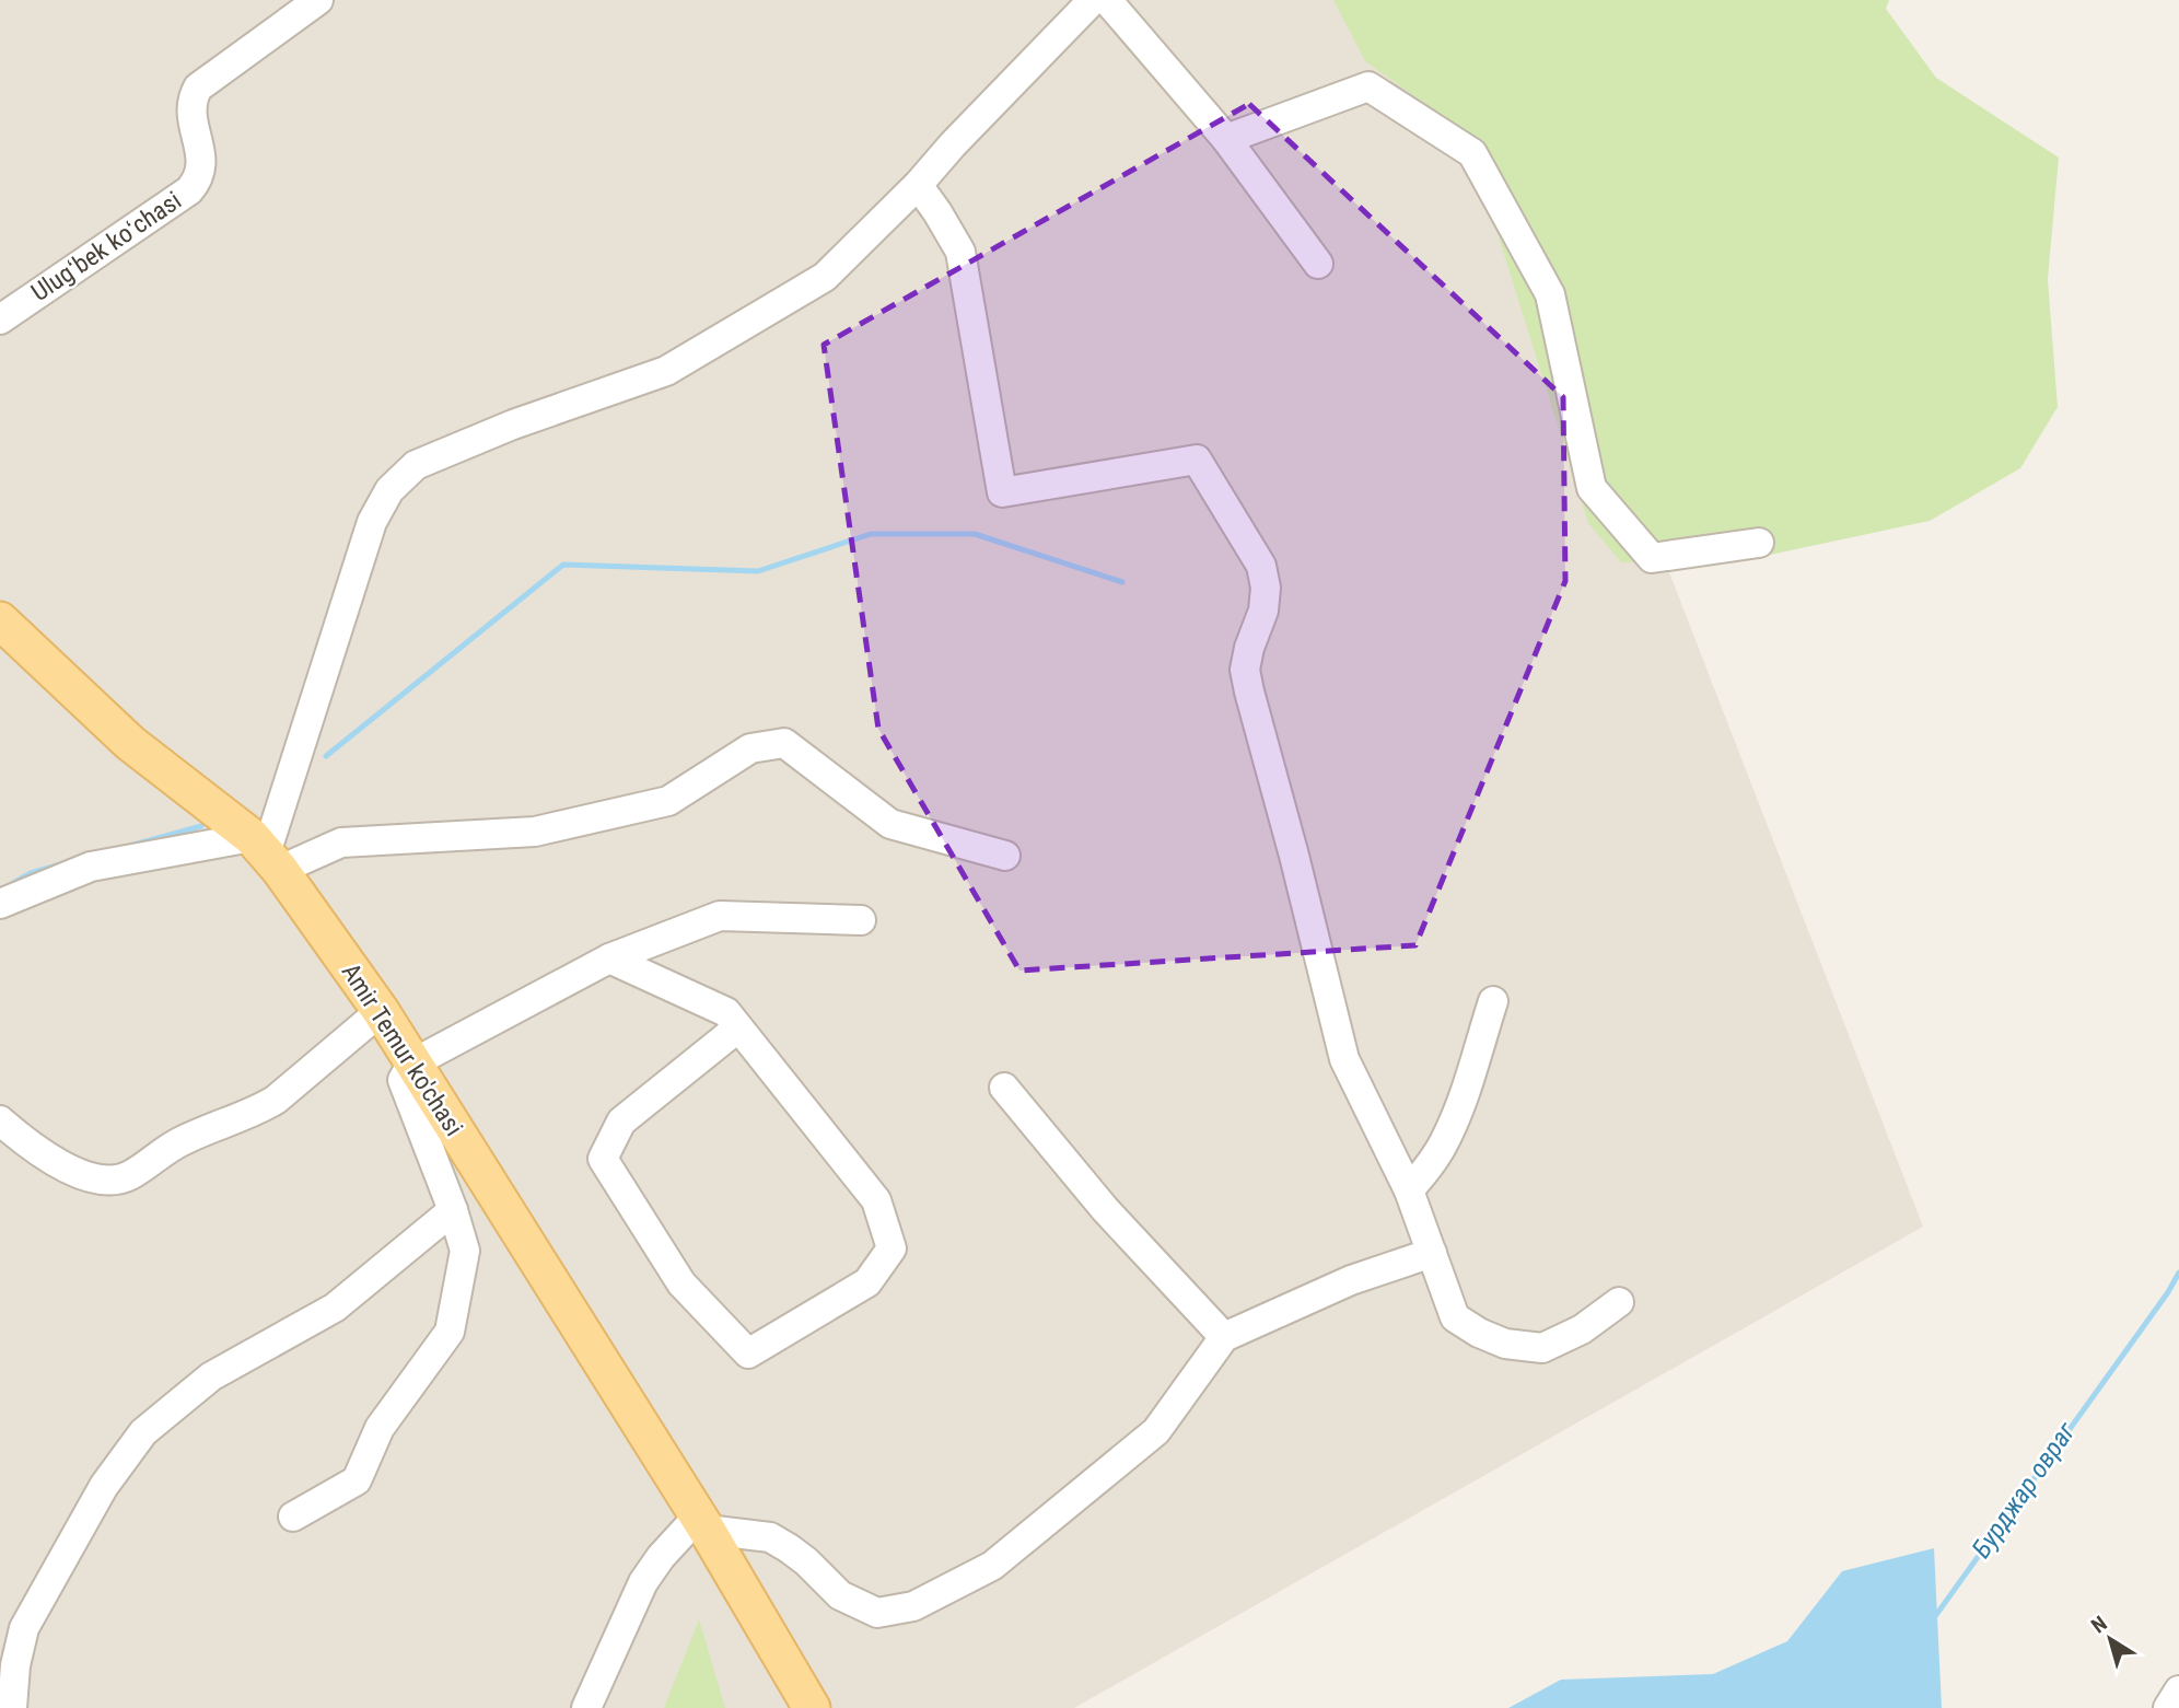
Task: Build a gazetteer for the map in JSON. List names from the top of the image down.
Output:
{
  "streets": {
    "main road": ["Amir Temur ko'chasi"],
    "street": ["Ulugʻbek koʻchasi"]
  },
  "water": ["Бурджар овраг"],
  "north": "top left"
}
